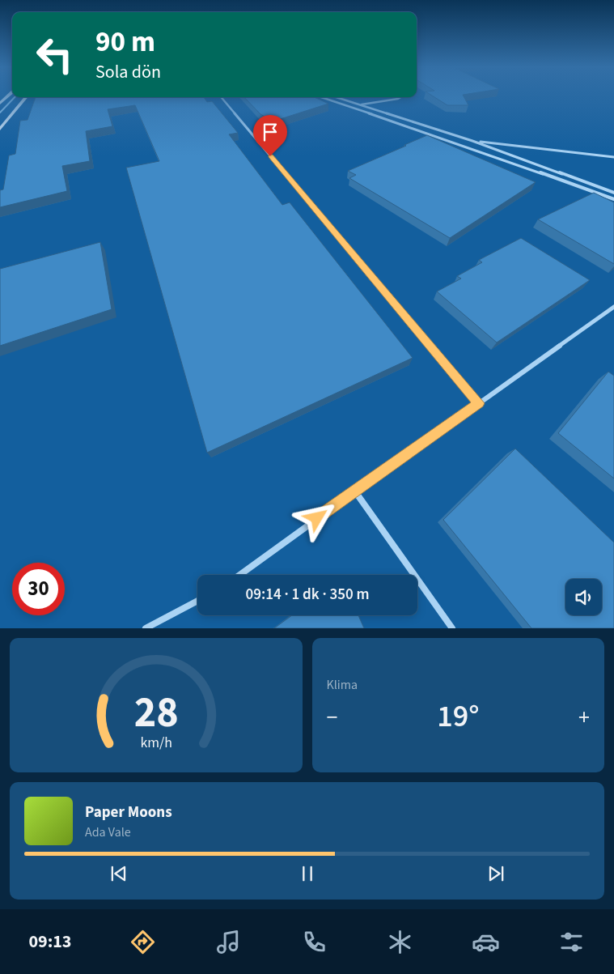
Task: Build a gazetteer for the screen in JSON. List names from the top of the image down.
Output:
{
  "page": {
    "turn": ["90 m", "Sola dön"],
    "limit": "30",
    "trip": "09:14 · 1 dk · 350 m",
    "tile": "Klima",
    "heat": ["−", "19°", "+"],
    "song": ["Paper Moons", "Ada Vale"],
    "tabs": "09:13",
    "gauge": ["28", "km/h"]
  }
}
